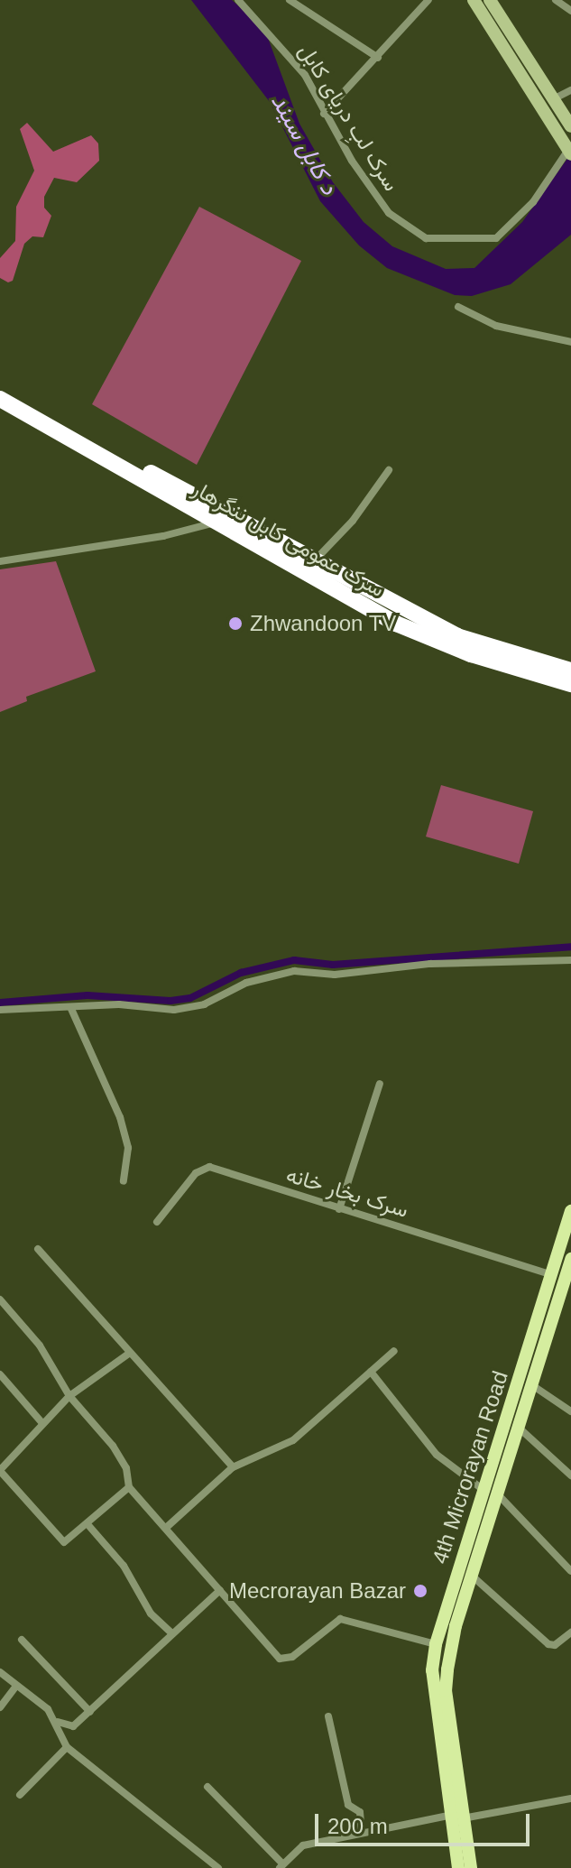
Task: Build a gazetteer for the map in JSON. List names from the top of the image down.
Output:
{
  "streets": {
    "highway": ["سرک عمومی کابل ننگرهار"],
    "main road": ["4th Microrayan Road"],
    "street": ["سرک لبِ دریای کابل", "سرک بخار خانه"]
  },
  "crossings": [
    ["سرک بخار خانه", "4th Microrayan Road"]
  ],
  "water": ["د کابل سيند"],
  "places": ["Zhwandoon TV", "Mecrorayan Bazar"],
  "scale_bar": "200 m"
}
